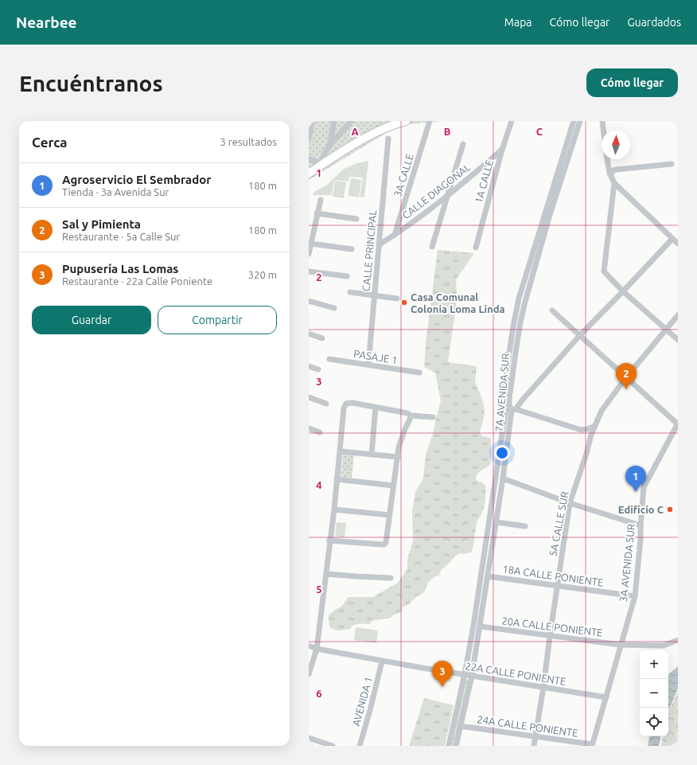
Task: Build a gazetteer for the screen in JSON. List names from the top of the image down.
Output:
{
  "streets": {
    "street": [
      "3A CALLE",
      "1A CALLE",
      "CALLE DIAGONAL",
      "CALLE PRINCIPAL",
      "PASAJE 1",
      "7A AVENIDA SUR",
      "5A CALLE SUR",
      "3A AVENIDA SUR",
      "18A CALLE PONIENTE",
      "20A CALLE PONIENTE",
      "22A CALLE PONIENTE",
      "AVENIDA 1",
      "24A CALLE PONIENTE"
    ]
  },
  "crossings": [
    ["3A CALLE", "CALLE DIAGONAL"],
    ["1A CALLE", "CALLE DIAGONAL"],
    ["CALLE DIAGONAL", "CALLE PRINCIPAL"],
    ["CALLE PRINCIPAL", "PASAJE 1"],
    ["7A AVENIDA SUR", "18A CALLE PONIENTE"],
    ["7A AVENIDA SUR", "20A CALLE PONIENTE"],
    ["7A AVENIDA SUR", "22A CALLE PONIENTE"],
    ["7A AVENIDA SUR", "24A CALLE PONIENTE"],
    ["5A CALLE SUR", "18A CALLE PONIENTE"],
    ["5A CALLE SUR", "20A CALLE PONIENTE"],
    ["5A CALLE SUR", "22A CALLE PONIENTE"],
    ["5A CALLE SUR", "24A CALLE PONIENTE"],
    ["3A AVENIDA SUR", "18A CALLE PONIENTE"],
    ["3A AVENIDA SUR", "20A CALLE PONIENTE"],
    ["3A AVENIDA SUR", "22A CALLE PONIENTE"],
    ["3A AVENIDA SUR", "24A CALLE PONIENTE"],
    ["22A CALLE PONIENTE", "AVENIDA 1"]
  ],
  "places": ["Casa Comunal Colonia Loma Linda", "Edificio C"],
  "north": "top",
  "page": {
    "header": "Nearbee",
    "nav": ["Mapa", "Cómo llegar", "Guardados"],
    "buttons": [
      "Cómo llegar",
      ["Guardar", "Compartir"]
    ],
    "title": "Encuéntranos",
    "heading": ["Cerca", "3 resultados"],
    "list": [
      {
        "mark": "1",
        "name": "Agroservicio El Sembrador",
        "note": "Tienda · 3a Avenida Sur",
        "value": "180 m"
      },
      {
        "mark": "2",
        "name": "Sal y Pimienta",
        "note": "Restaurante · 5a Calle Sur",
        "value": "180 m"
      },
      {
        "mark": "3",
        "name": "Pupusería Las Lomas",
        "note": "Restaurante · 22a Calle Poniente",
        "value": "320 m"
      }
    ],
    "pins": ["2", "1", "3"],
    "map_buttons": ["+", "−"]
  },
  "grid": {
    "columns": ["A", "B", "C"],
    "rows": [
      "1",
      "2",
      "3",
      "4",
      "5",
      "6"
    ]
  }
}
